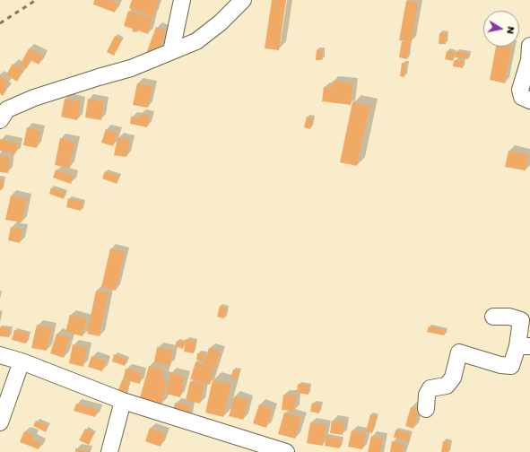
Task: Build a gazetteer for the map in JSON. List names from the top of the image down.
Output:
{
  "north": "right"
}
